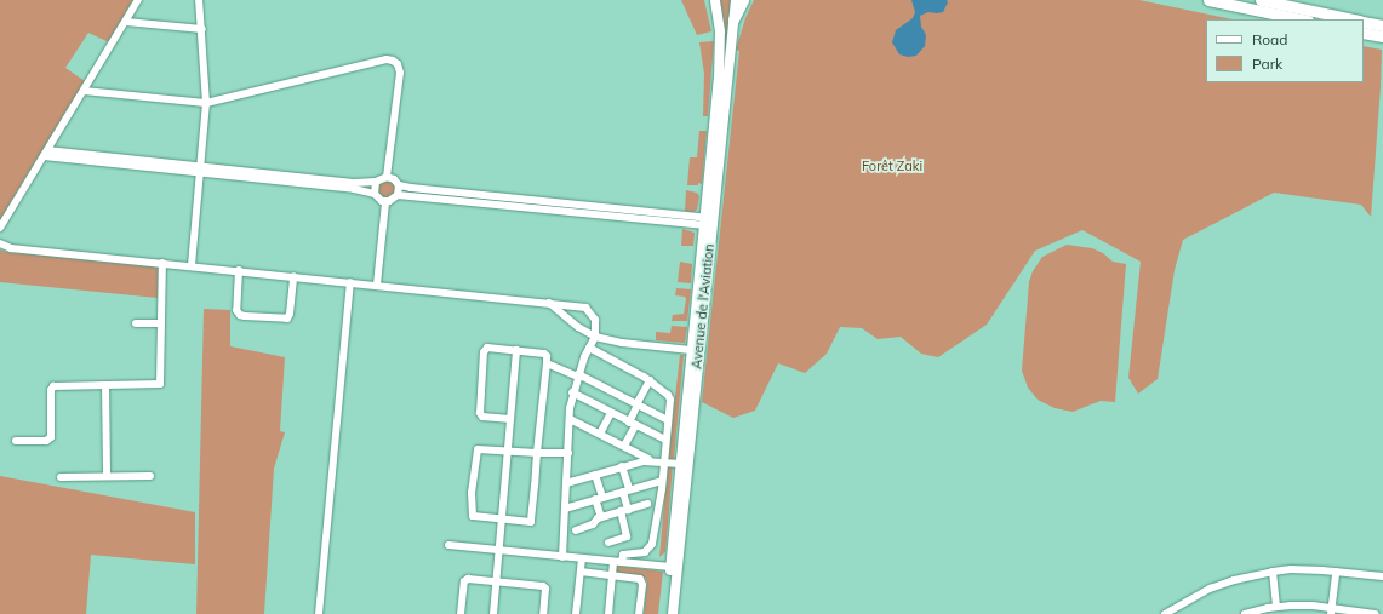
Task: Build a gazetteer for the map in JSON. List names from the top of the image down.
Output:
{
  "streets": {
    "main road": ["Avenue de l'Aviation"]
  },
  "parks": ["Forêt Zaki"],
  "legend": ["Road", "Park"]
}
